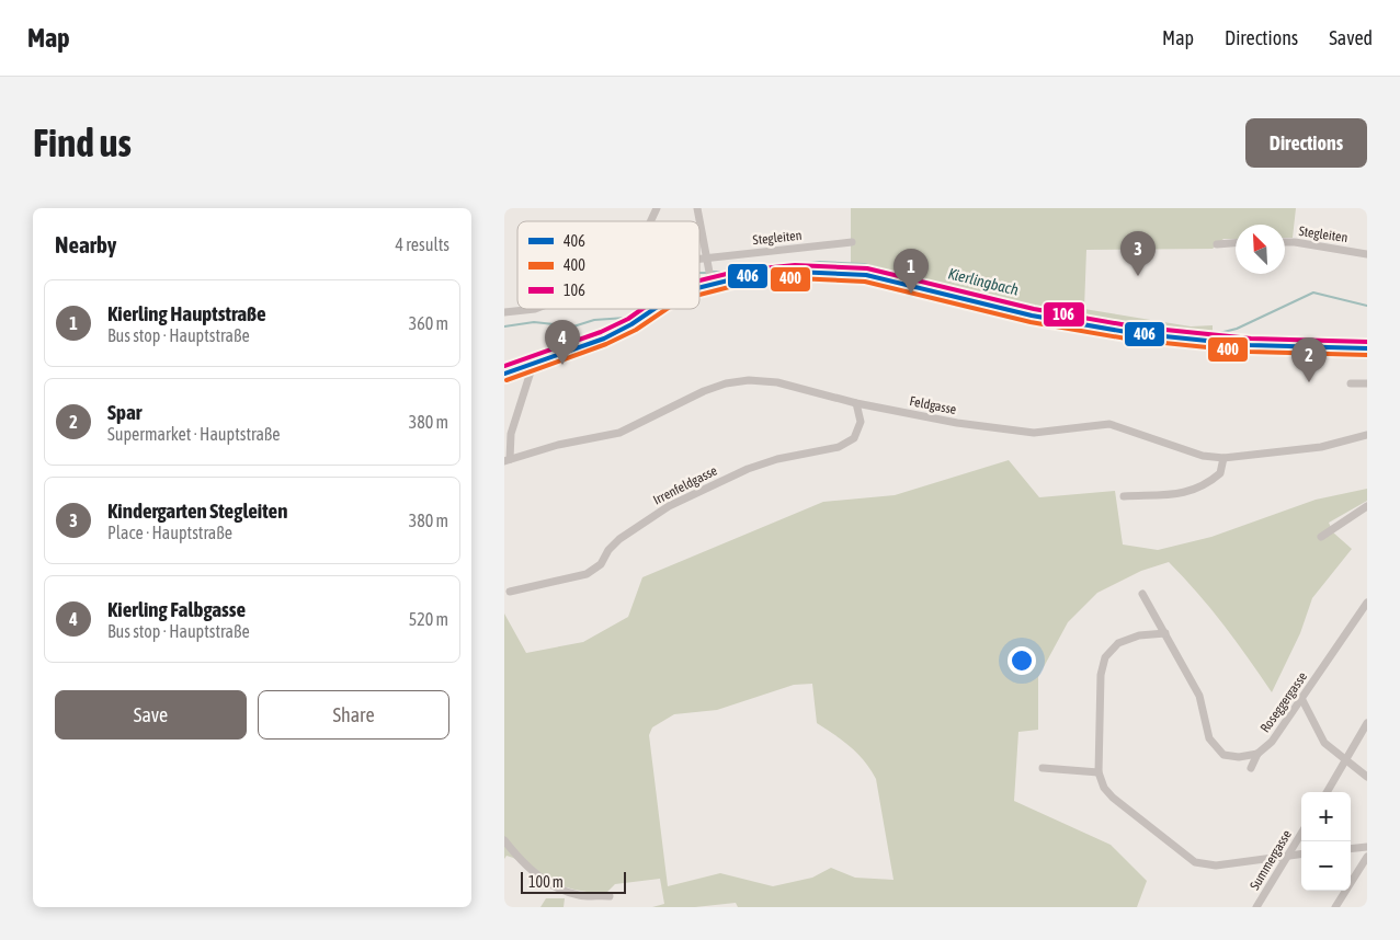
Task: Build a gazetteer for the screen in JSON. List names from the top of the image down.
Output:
{
  "streets": {
    "street": [
      "Stegleiten",
      "Feldgasse",
      "Irrenfeldgasse",
      "Roseggergasse",
      "Summergasse"
    ]
  },
  "crossings": [
    ["Feldgasse", "Irrenfeldgasse"]
  ],
  "water": ["Kierlingbach"],
  "lines": ["transit line 106", "transit line 406", "transit line 400"],
  "legend": ["406", "400", "106"],
  "scale_bar": "100 m",
  "north": "top left",
  "page": {
    "header": "Map",
    "nav": ["Map", "Directions", "Saved"],
    "buttons": [
      "Directions",
      ["Save", "Share"]
    ],
    "title": "Find us",
    "heading": ["Nearby", "4 results"],
    "pins": [
      "3",
      "1",
      "4",
      "2"
    ],
    "list": [
      {
        "mark": "1",
        "name": "Kierling Hauptstraße",
        "note": "Bus stop · Hauptstraße",
        "value": "360 m"
      },
      {
        "mark": "2",
        "name": "Spar",
        "note": "Supermarket · Hauptstraße",
        "value": "380 m"
      },
      {
        "mark": "3",
        "name": "Kindergarten Stegleiten",
        "note": "Place · Hauptstraße",
        "value": "380 m"
      },
      {
        "mark": "4",
        "name": "Kierling Falbgasse",
        "note": "Bus stop · Hauptstraße",
        "value": "520 m"
      }
    ],
    "map_buttons": ["+", "−"],
    "scale": "100 m"
  }
}
